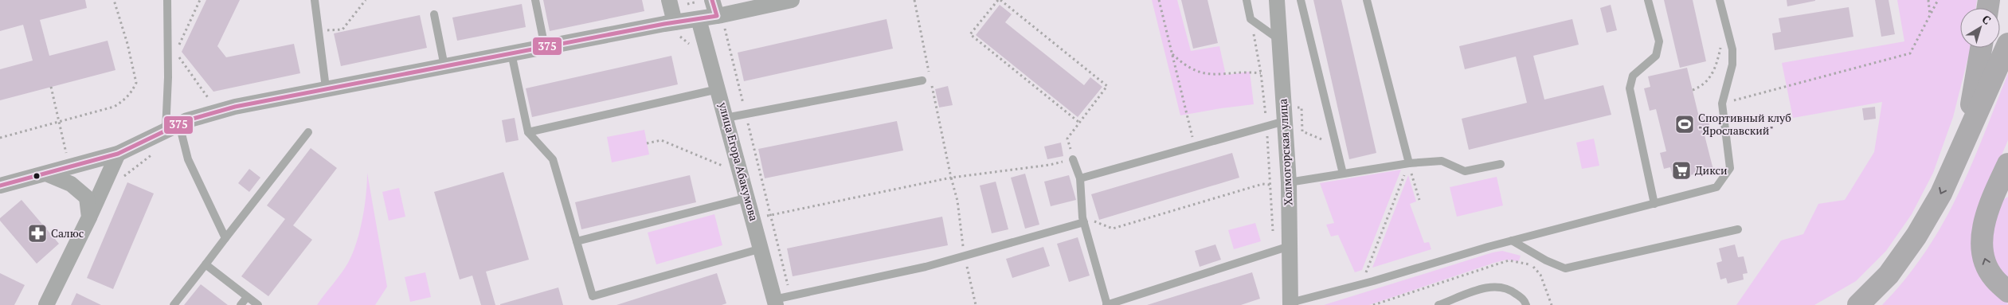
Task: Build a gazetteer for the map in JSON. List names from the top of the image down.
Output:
{
  "streets": {
    "street": ["Холмогорская улица", "улица Егора Абакумова"]
  },
  "places": {
    "sports": ["Спортивный клуб \"Ярославский\""],
    "supermarket": ["Дикси"],
    "pharmacy": ["Салюс"]
  },
  "lines": ["transit line 375"],
  "north": "top right"
}
